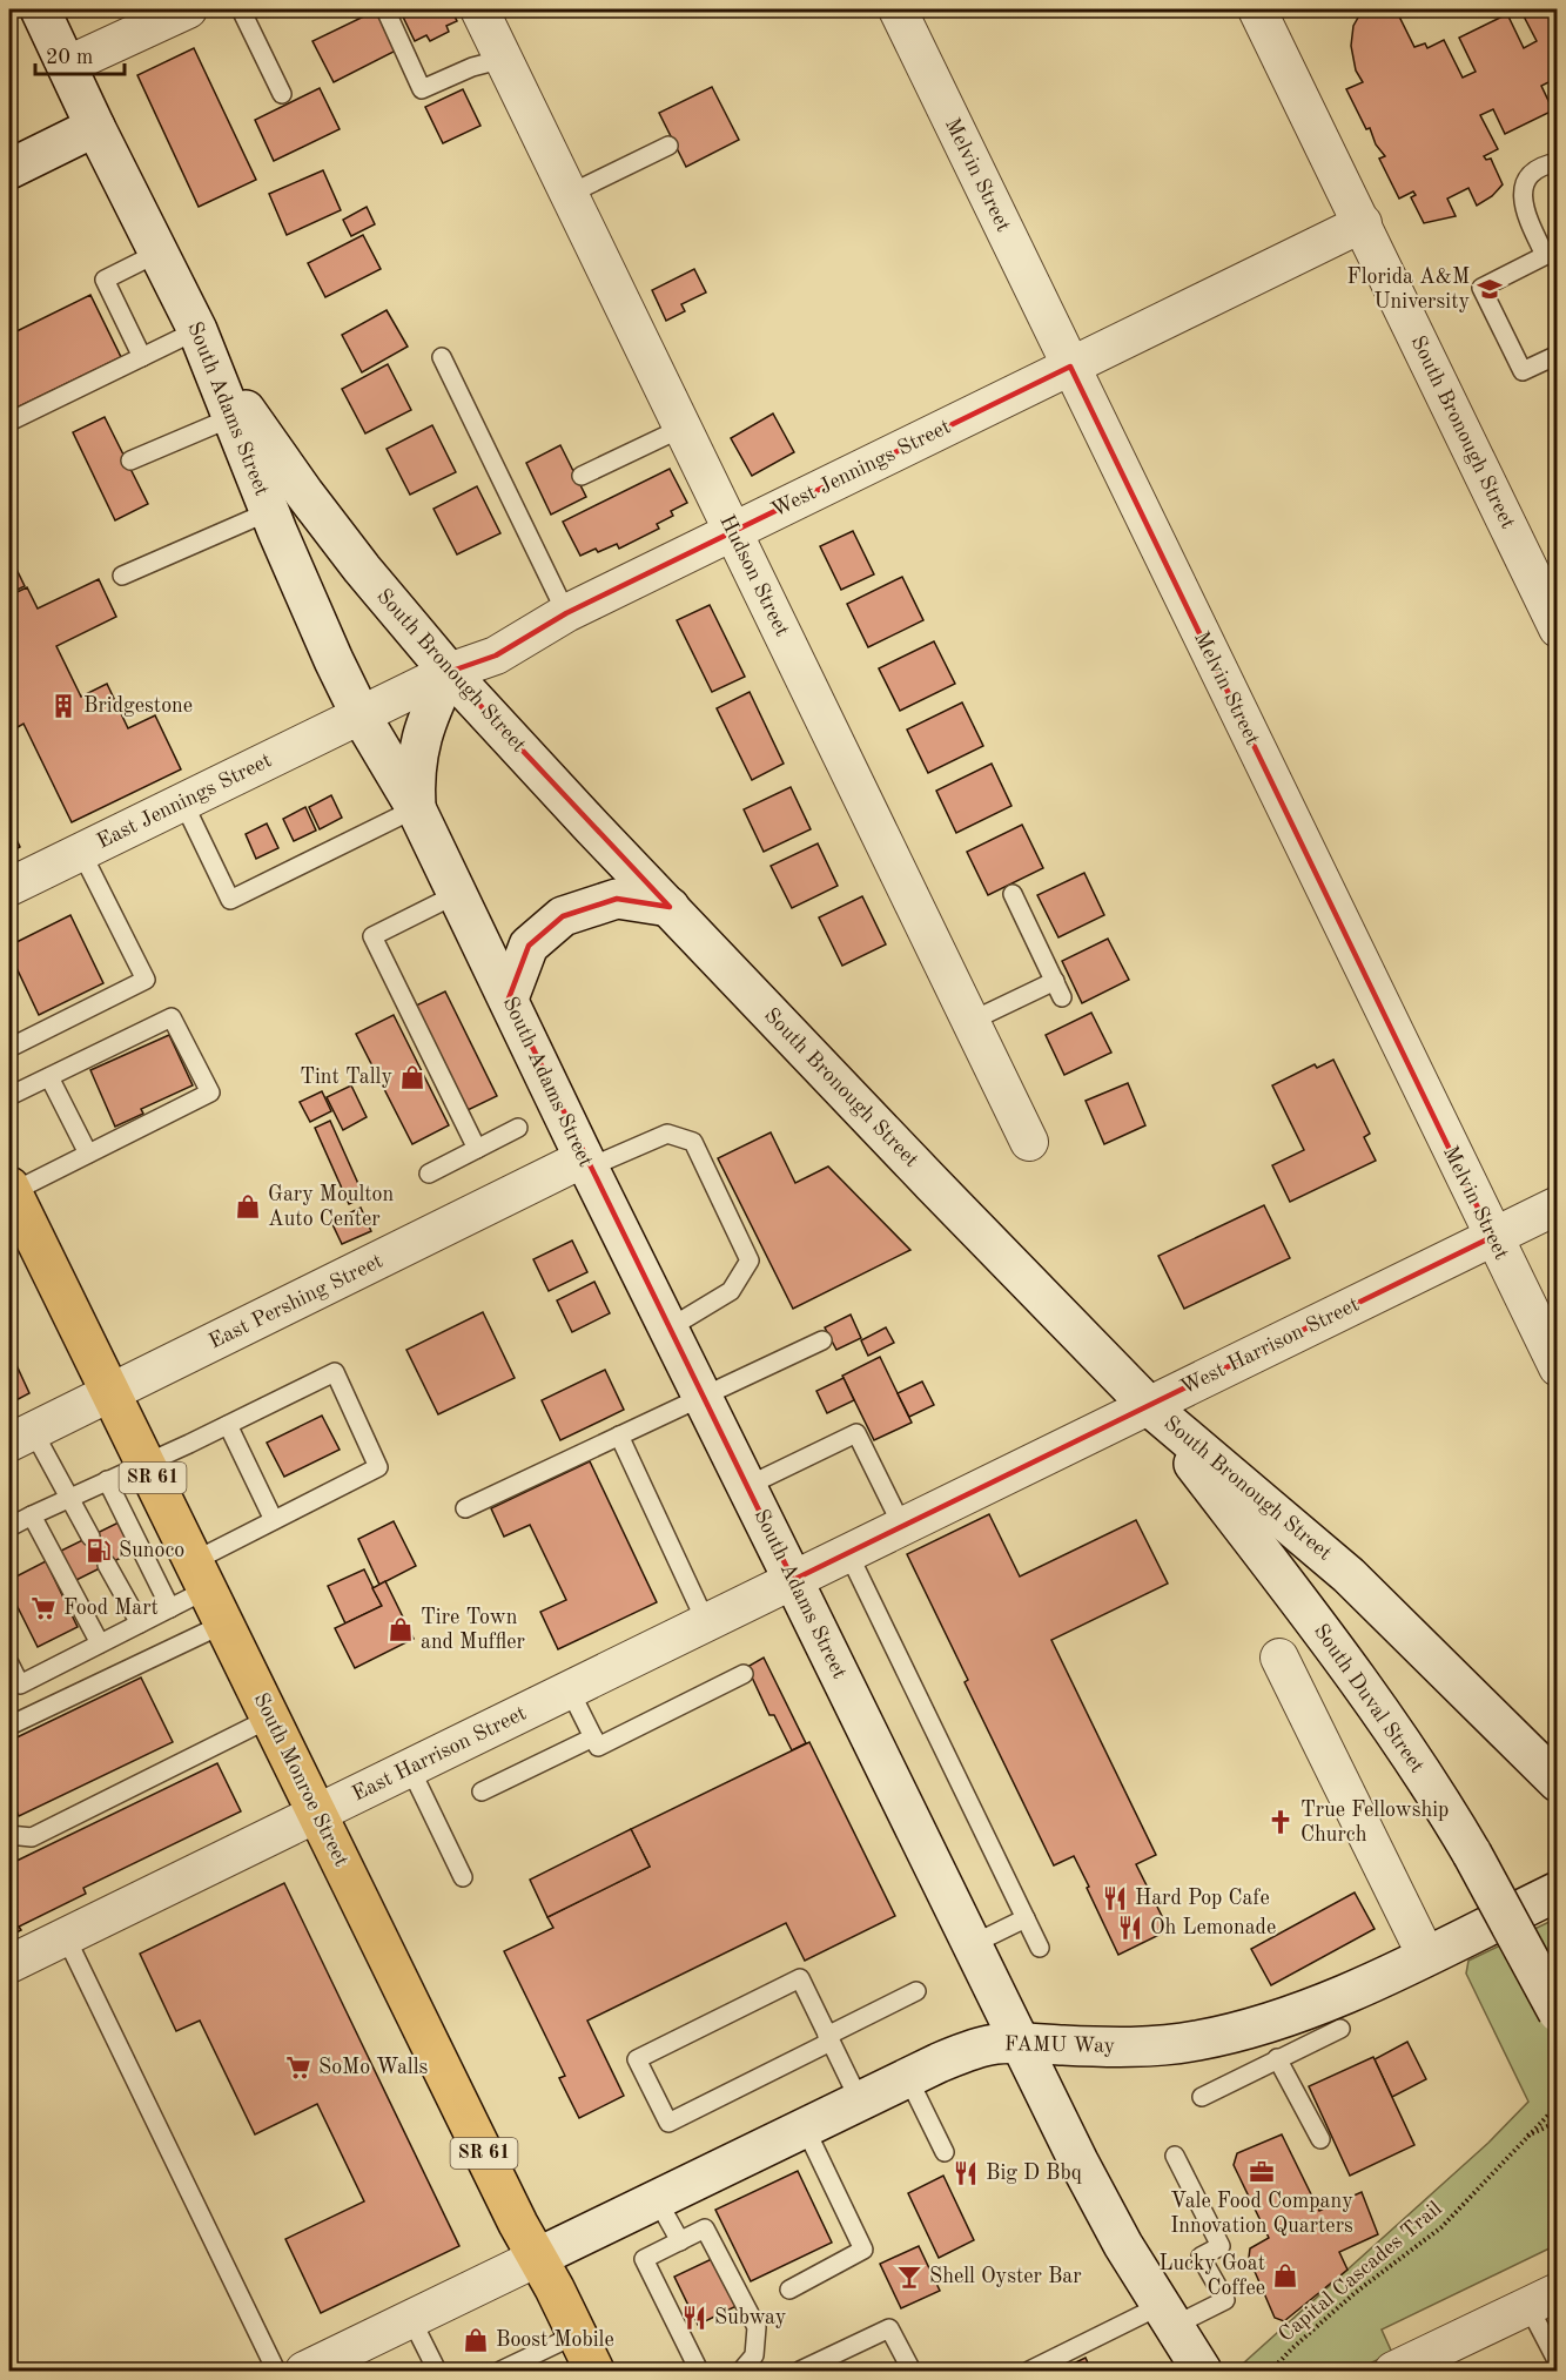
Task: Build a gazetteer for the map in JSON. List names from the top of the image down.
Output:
{
  "streets": {
    "main road": ["SR 61", "South Monroe Street"],
    "street": [
      "Melvin Street",
      "South Adams Street",
      "South Bronough Street",
      "West Jennings Street",
      "Hudson Street",
      "East Jennings Street",
      "East Pershing Street",
      "West Harrison Street",
      "South Duval Street",
      "East Harrison Street",
      "FAMU Way"
    ],
    "path": ["Capital Cascades Trail"]
  },
  "crossings": [
    ["Melvin Street", "West Jennings Street"],
    ["Melvin Street", "West Harrison Street"],
    ["South Adams Street", "South Bronough Street"],
    ["South Adams Street", "West Jennings Street"],
    ["South Adams Street", "East Jennings Street"],
    ["South Adams Street", "East Pershing Street"],
    ["South Adams Street", "West Harrison Street"],
    ["South Adams Street", "East Harrison Street"],
    ["South Adams Street", "FAMU Way"],
    ["South Bronough Street", "West Jennings Street"],
    ["South Bronough Street", "West Harrison Street"],
    ["South Bronough Street", "South Duval Street"],
    ["West Jennings Street", "Hudson Street"],
    ["West Jennings Street", "East Jennings Street"],
    ["East Pershing Street", "South Monroe Street"],
    ["West Harrison Street", "South Duval Street"],
    ["West Harrison Street", "East Harrison Street"],
    ["East Harrison Street", "South Monroe Street"],
    ["South Monroe Street", "FAMU Way"]
  ],
  "places": {
    "school or university": ["Florida A&M University"],
    "building": ["Bridgestone"],
    "shop": [
      "Tint Tally",
      "Gary Moulton Auto Center",
      "Tire Town and Muffler",
      "Lucky Goat Coffee",
      "Boost Mobile"
    ],
    "fuel station": ["Sunoco"],
    "supermarket": ["Food Mart", "SoMo Walls"],
    "church": ["True Fellowship Church"],
    "restaurant": [
      "Hard Pop Cafe",
      "Oh Lemonade",
      "Big D Bbq",
      "Subway"
    ],
    "office": ["Vale Food Company Innovation Quarters"],
    "bar": ["Shell Oyster Bar"]
  },
  "scale_bar": "20 m"
}
